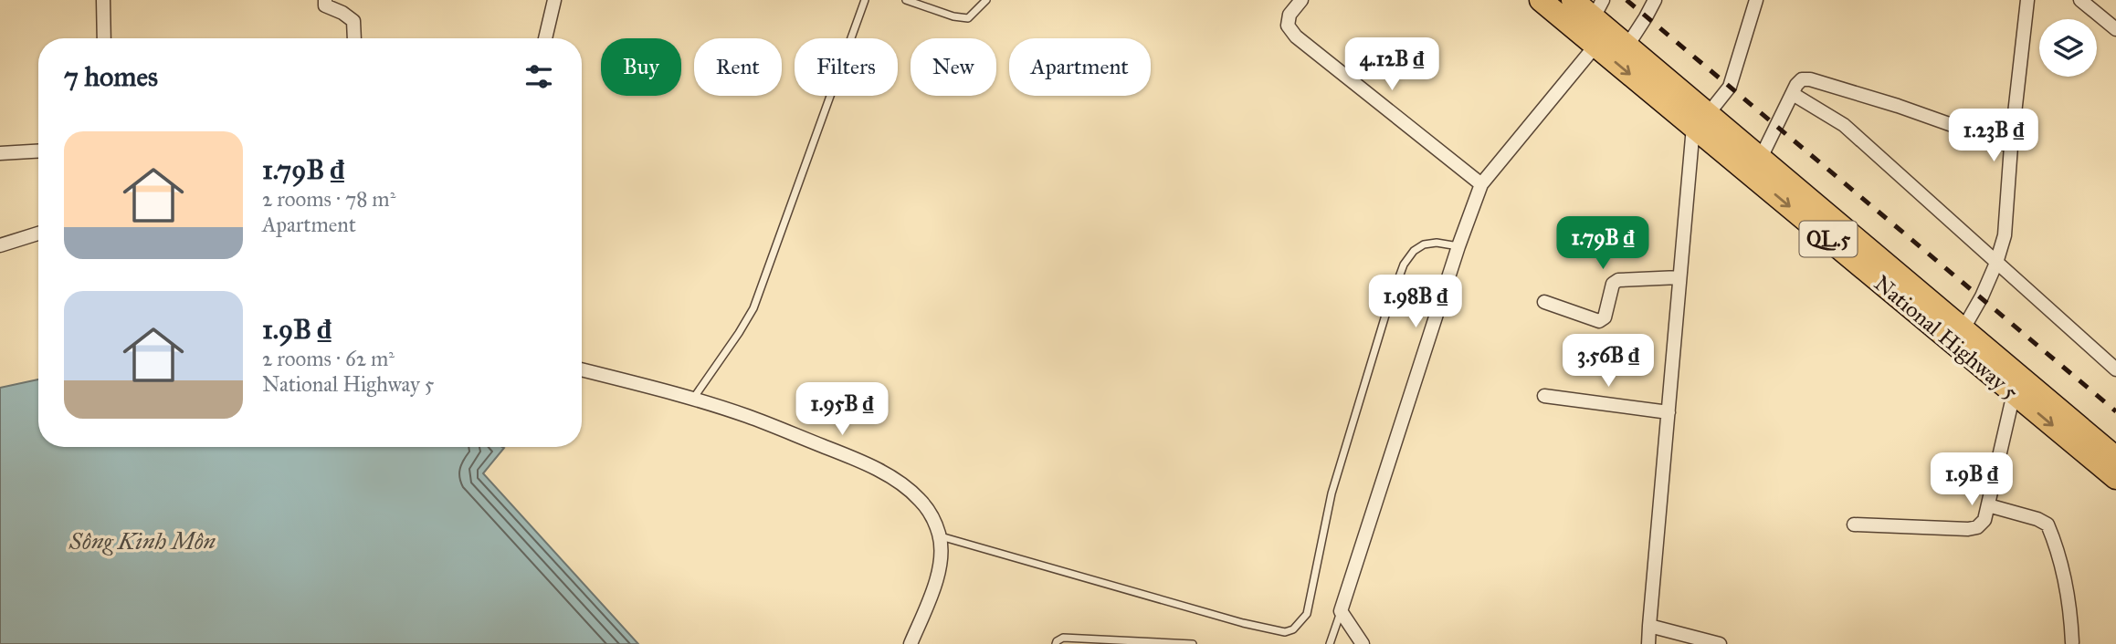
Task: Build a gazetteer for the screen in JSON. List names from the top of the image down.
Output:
{
  "streets": {
    "highway": ["QL.5", "National Highway 5"]
  },
  "water": ["Sông Kinh Môn"],
  "page": {
    "price": [
      "4.12B ₫",
      "1.23B ₫",
      "1.79B ₫",
      "1.98B ₫",
      "3.56B ₫",
      "1.95B ₫",
      "1.9B ₫"
    ],
    "chip": [
      "Buy",
      "Rent",
      "Filters",
      "New",
      "Apartment"
    ],
    "heading": "7 homes",
    "list": [
      {
        "name": "1.79B ₫",
        "note": "2 rooms · 78 m² · Apartment"
      },
      {
        "name": "1.9B ₫",
        "note": "2 rooms · 62 m² · National Highway 5"
      }
    ]
  }
}
